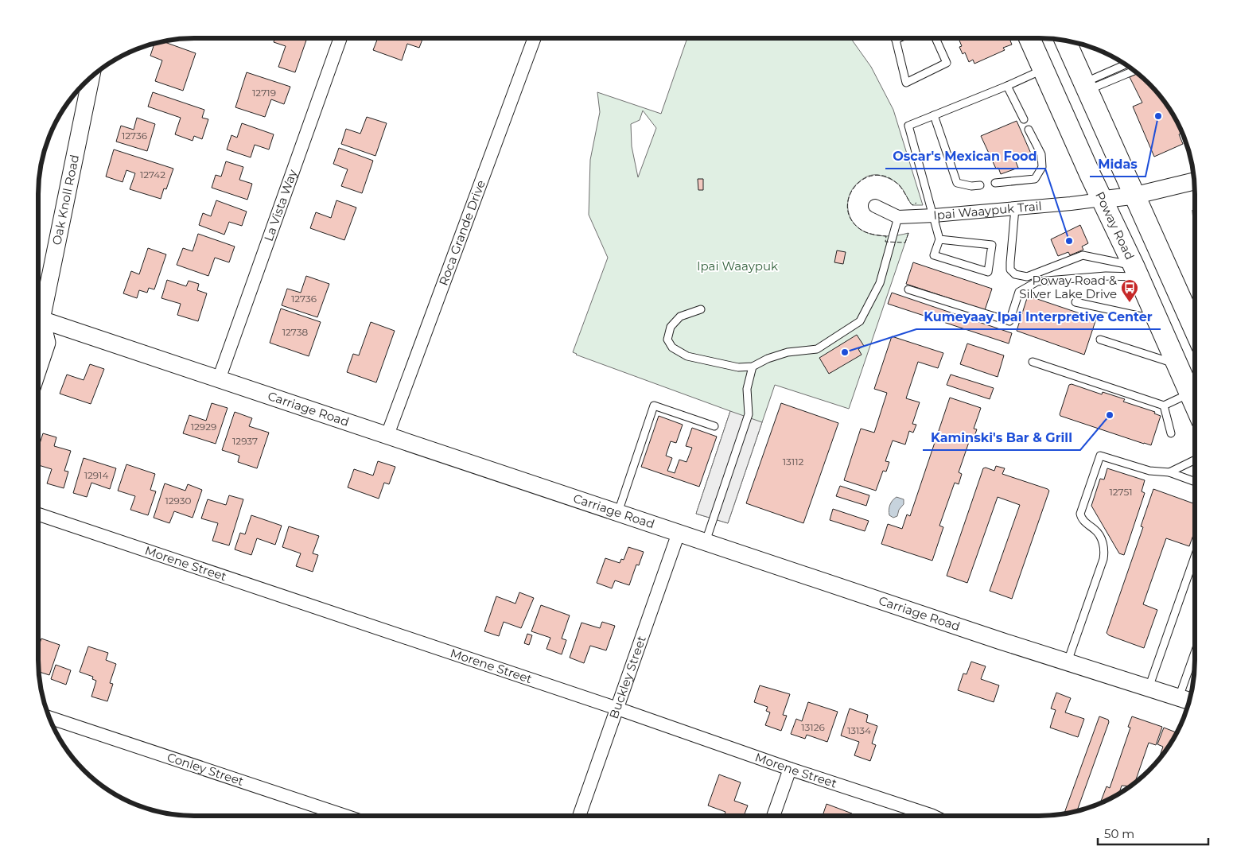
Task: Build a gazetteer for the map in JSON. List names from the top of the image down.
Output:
{
  "streets": {
    "main road": ["Poway Road"],
    "street": [
      "Oak Knoll Road",
      "La Vista Way",
      "Ipai Waaypuk Trail",
      "Roca Grande Drive",
      "Carriage Road",
      "Morene Street",
      "Buckley Street",
      "Conley Street"
    ]
  },
  "crossings": [
    ["La Vista Way", "Carriage Road"],
    ["Ipai Waaypuk Trail", "Poway Road"],
    ["Roca Grande Drive", "Carriage Road"],
    ["Carriage Road", "Buckley Street"],
    ["Morene Street", "Buckley Street"]
  ],
  "parks": ["Ipai Waaypuk"],
  "places": {
    "other": [
      "Midas",
      "Oscar's Mexican Food",
      "Kumeyaay Ipai Interpretive Center",
      "Kaminski's Bar & Grill"
    ],
    "bus stop": ["Poway Road & Silver Lake Drive"]
  },
  "house_numbers": [
    "12719",
    "12736",
    "12742",
    "12736",
    "12738",
    "12929",
    "12937",
    "13112",
    "12914",
    "12751",
    "12930",
    "13126",
    "13134"
  ],
  "scale_bar": "50 m"
}
